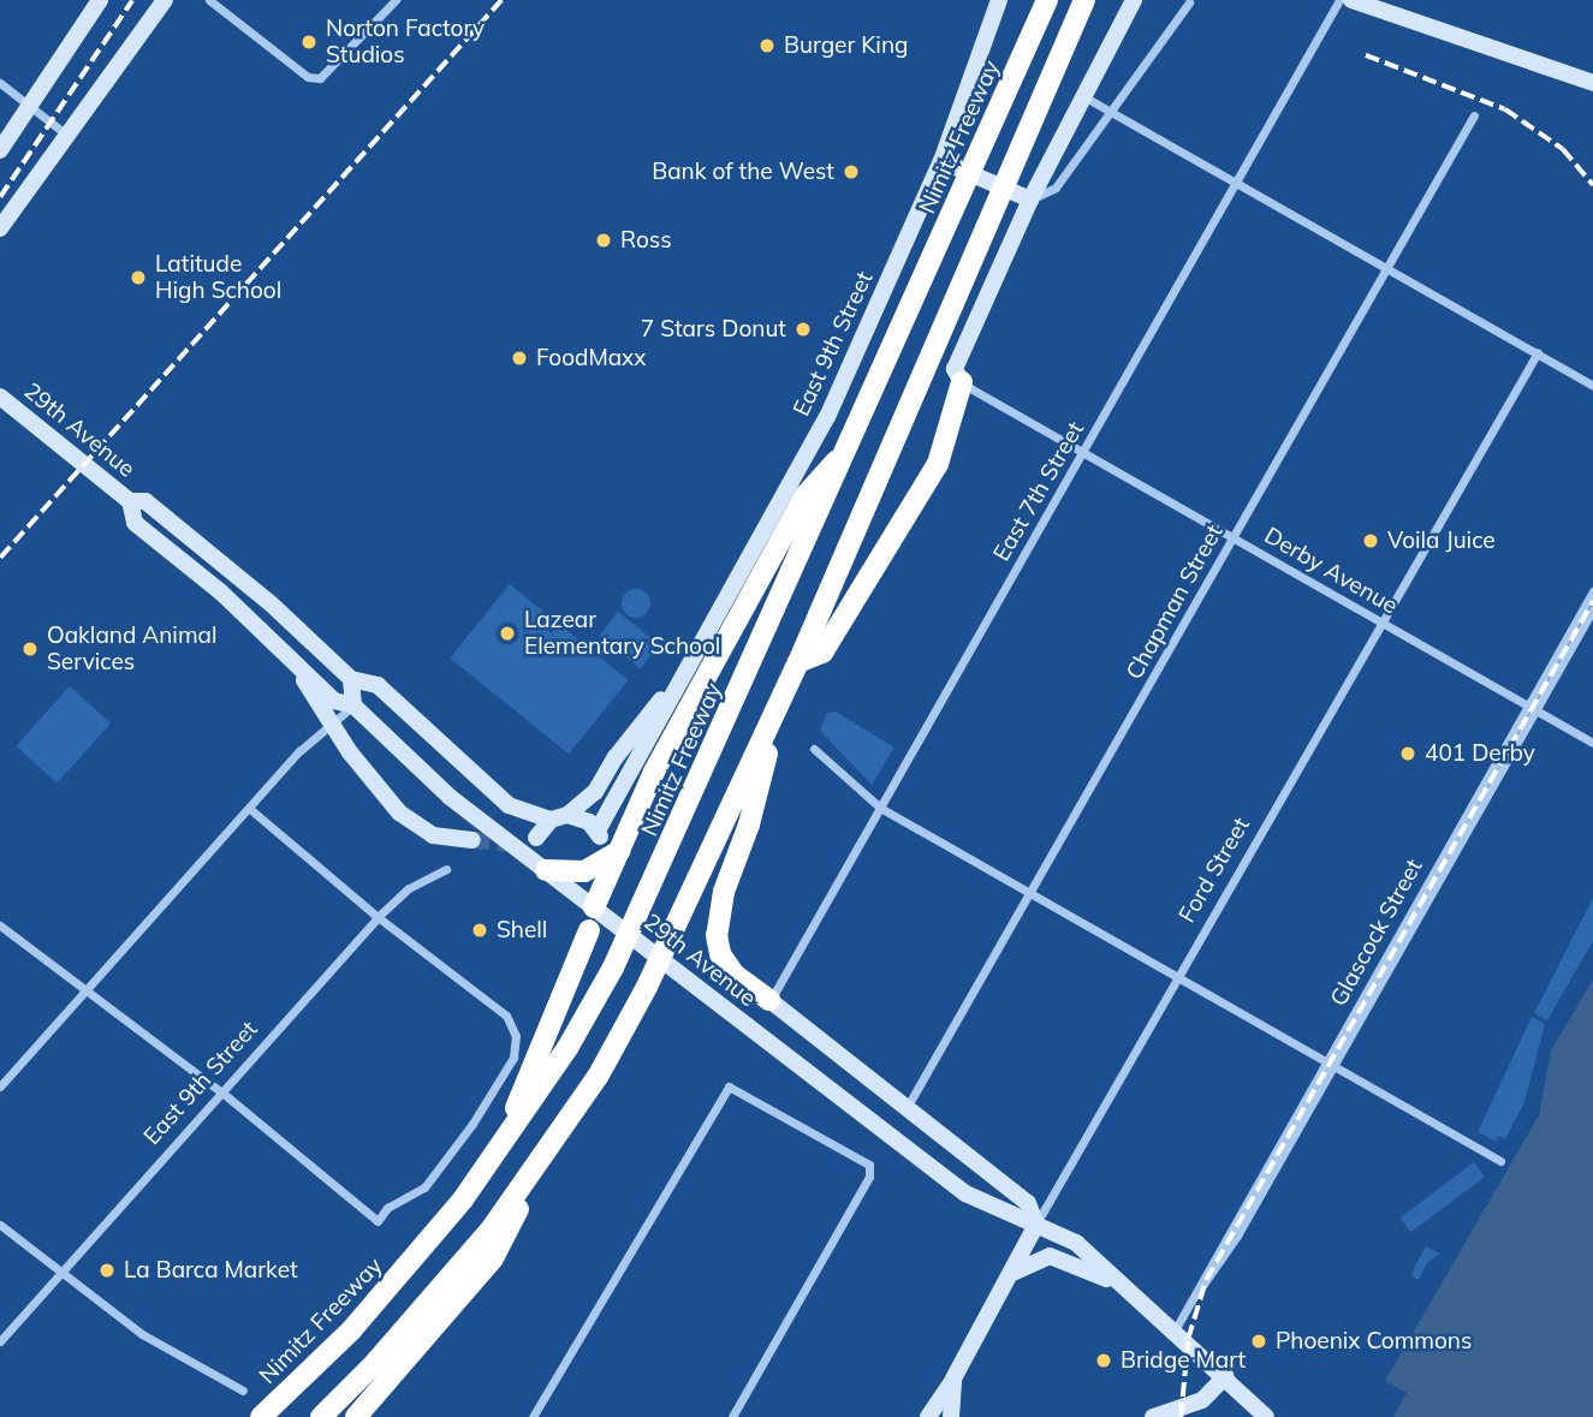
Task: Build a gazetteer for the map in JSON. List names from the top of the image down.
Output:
{
  "streets": {
    "highway": ["Nimitz Freeway"],
    "main road": ["East 9th Street", "29th Avenue", "Ford Street"],
    "street": [
      "East 7th Street",
      "Derby Avenue",
      "Chapman Street",
      "Glascock Street"
    ]
  },
  "crossings": [
    ["29th Avenue", "East 7th Street"],
    ["29th Avenue", "Chapman Street"],
    ["29th Avenue", "Ford Street"],
    ["29th Avenue", "Glascock Street"],
    ["East 7th Street", "Derby Avenue"],
    ["Derby Avenue", "Chapman Street"],
    ["Derby Avenue", "Ford Street"],
    ["Derby Avenue", "Glascock Street"]
  ],
  "places": [
    "Norton Factory Studios",
    "Burger King",
    "Bank of the West",
    "Ross",
    "Latitude High School",
    "7 Stars Donut",
    "FoodMaxx",
    "Voila Juice",
    "Lazear Elementary School",
    "Oakland Animal Services",
    "401 Derby",
    "Shell",
    "La Barca Market",
    "Phoenix Commons",
    "Bridge Mart"
  ]
}
